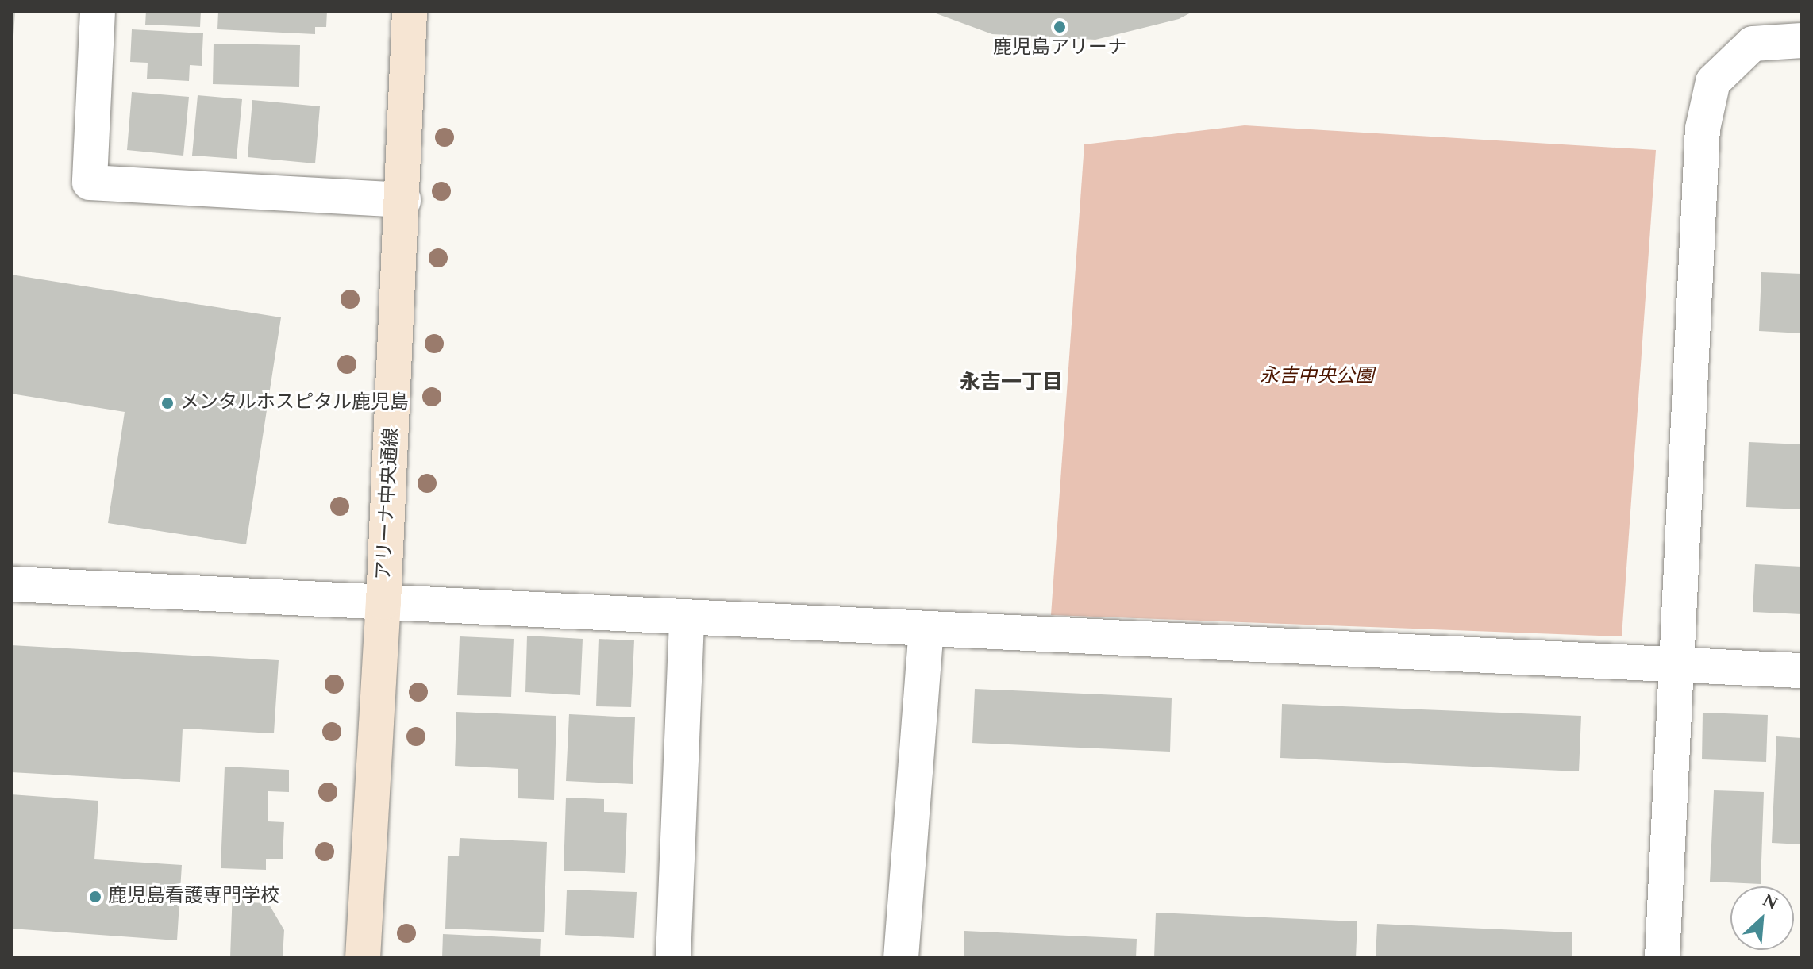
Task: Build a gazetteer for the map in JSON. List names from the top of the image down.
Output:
{
  "streets": {
    "street": ["アリーナ中央通線"]
  },
  "districts": ["永吉一丁目"],
  "parks": ["永吉中央公園"],
  "places": ["鹿児島アリーナ", "メンタルホスピタル鹿児島", "鹿児島看護専門学校"],
  "north": "top right"
}
